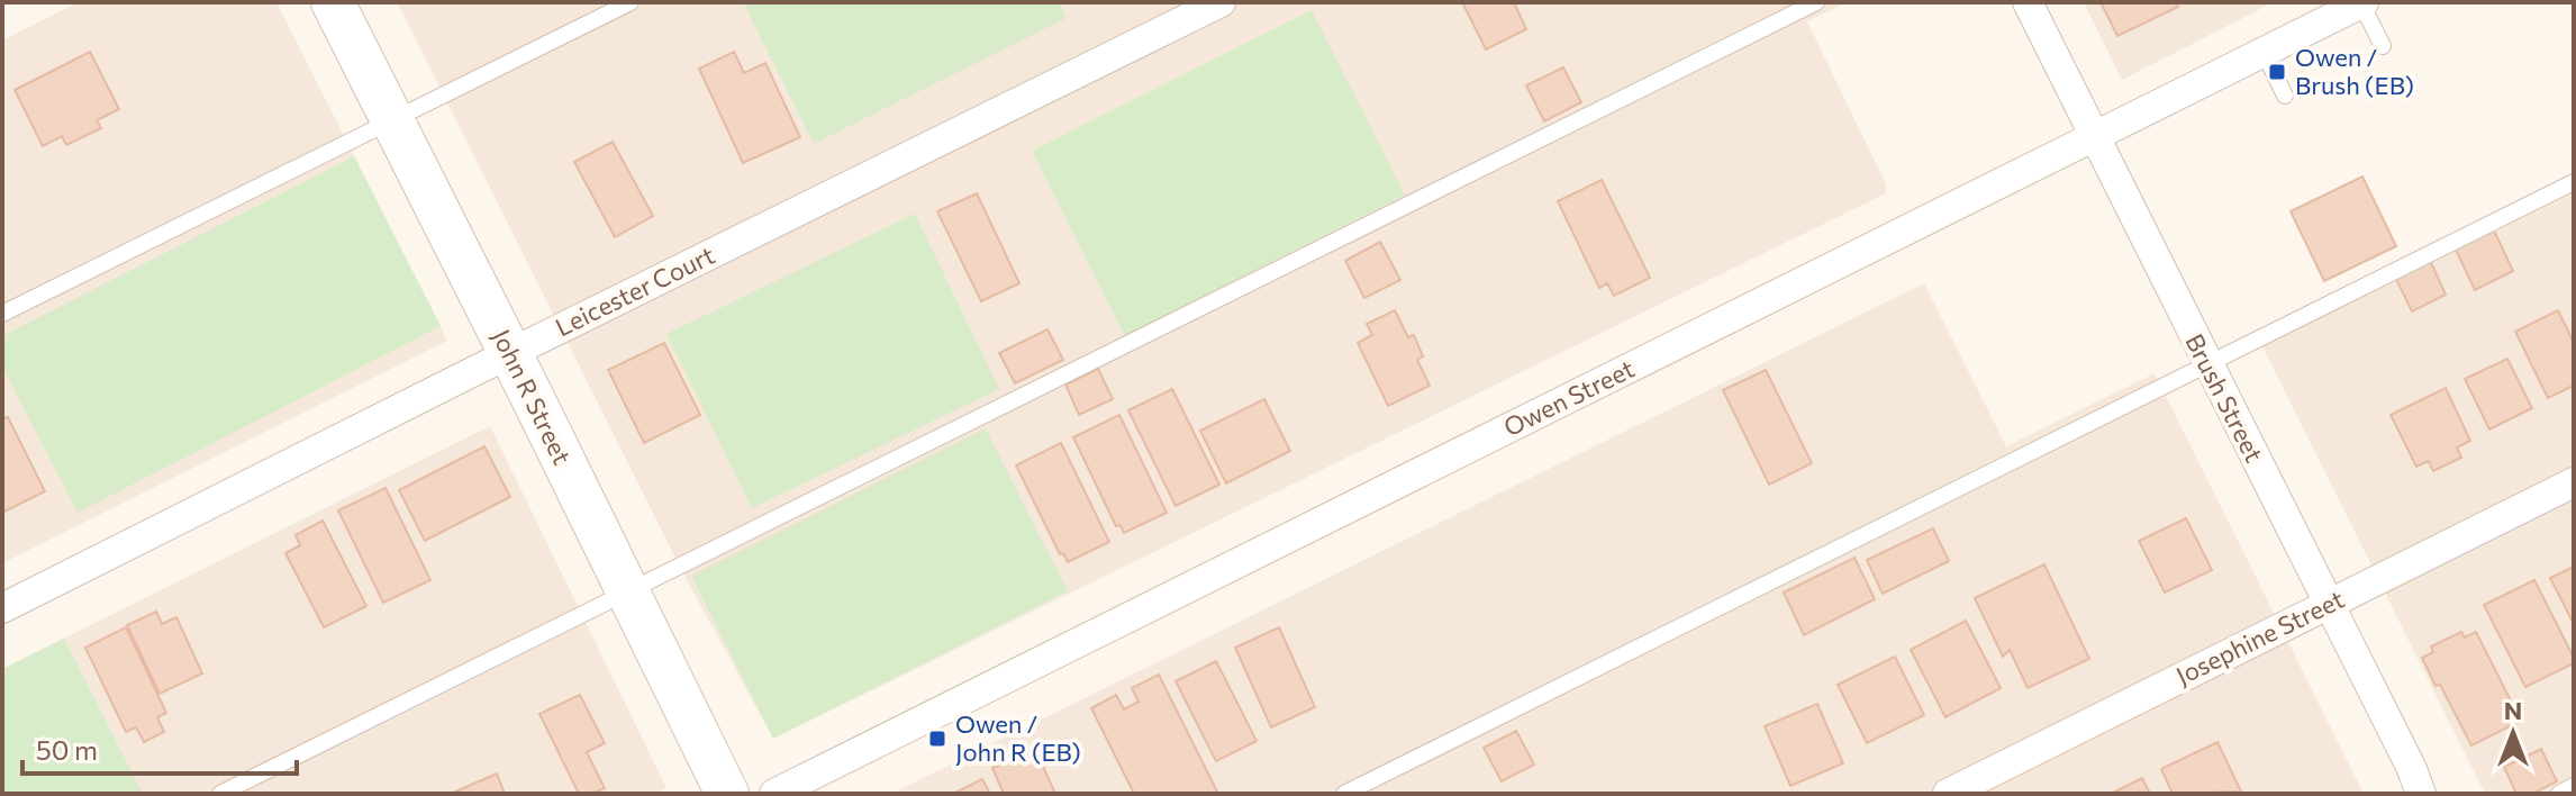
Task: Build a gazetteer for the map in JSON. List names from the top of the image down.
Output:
{
  "streets": {
    "street": [
      "Leicester Court",
      "John R Street",
      "Owen Street",
      "Brush Street",
      "Josephine Street"
    ]
  },
  "crossings": [
    ["Leicester Court", "John R Street"],
    ["Owen Street", "Brush Street"],
    ["Brush Street", "Josephine Street"]
  ],
  "places": {
    "transit": ["Owen / Brush (EB)", "Owen / John R (EB)"]
  },
  "scale_bar": "50 m",
  "north": "top"
}
